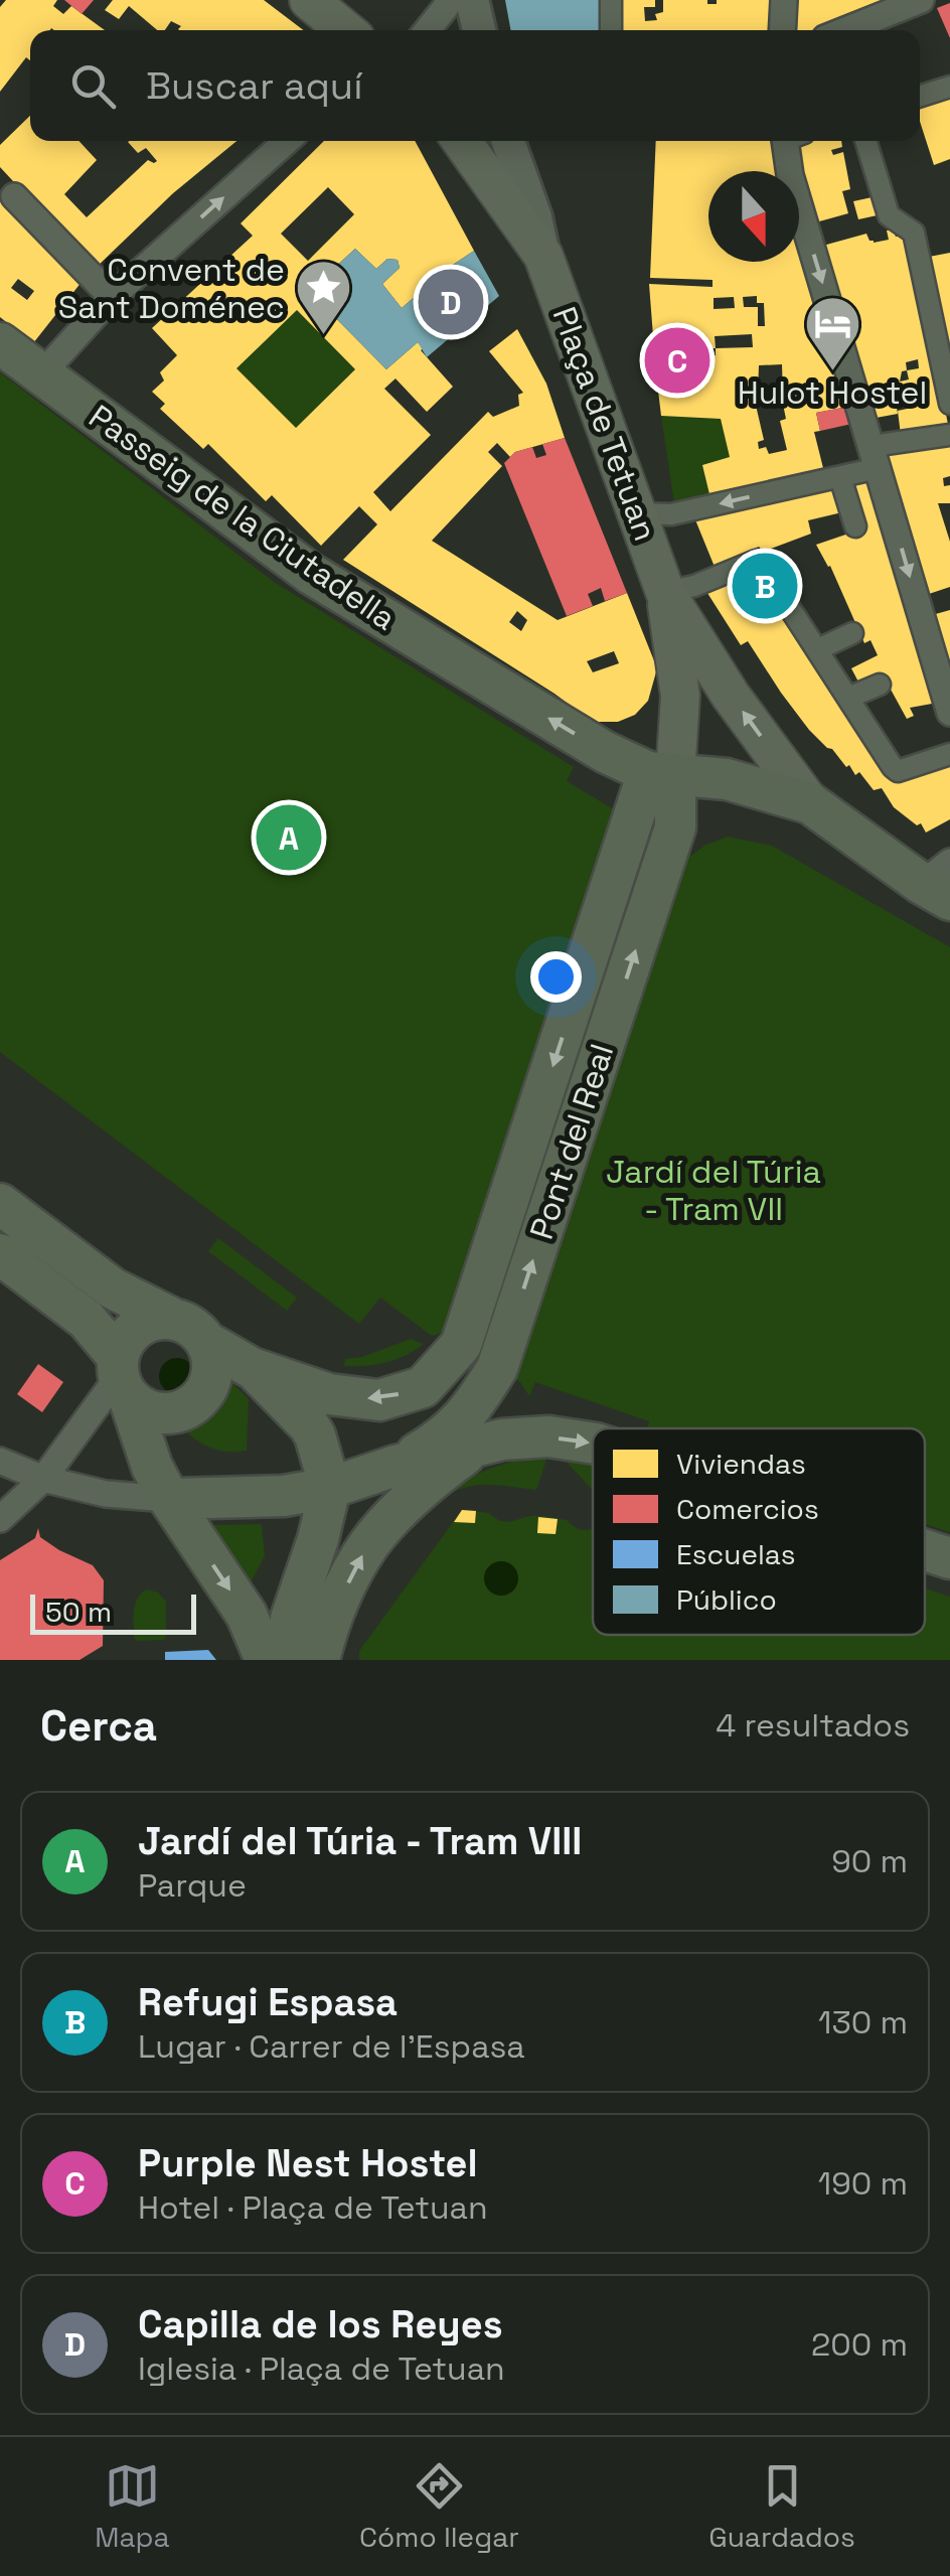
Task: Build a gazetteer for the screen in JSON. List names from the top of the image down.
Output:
{
  "streets": {
    "main road": ["Plaça de Tetuan", "Passeig de la Ciutadella", "Pont del Real"]
  },
  "crossings": [
    ["Plaça de Tetuan", "Passeig de la Ciutadella"],
    ["Plaça de Tetuan", "Pont del Real"],
    ["Passeig de la Ciutadella", "Pont del Real"]
  ],
  "one_way": ["Passeig de la Ciutadella"],
  "parks": ["Jardí del Túria - Tram VII"],
  "places": {
    "place": ["Convent de Sant Doménec"],
    "hotel": ["Hulot Hostel"]
  },
  "legend": [
    "Viviendas",
    "Comercios",
    "Escuelas",
    "Público"
  ],
  "scale_bar": "50 m",
  "north": "bottom",
  "page": {
    "search": "Buscar aquí",
    "pins": [
      "D",
      "C",
      "B",
      "A"
    ],
    "scale": "50 m",
    "heading": ["Cerca", "4 resultados"],
    "list": [
      {
        "mark": "A",
        "name": "Jardí del Túria - Tram VIII",
        "note": "Parque",
        "value": "90 m"
      },
      {
        "mark": "B",
        "name": "Refugi Espasa",
        "note": "Lugar · Carrer de l'Espasa",
        "value": "130 m"
      },
      {
        "mark": "C",
        "name": "Purple Nest Hostel",
        "note": "Hotel · Plaça de Tetuan",
        "value": "190 m"
      },
      {
        "mark": "D",
        "name": "Capilla de los Reyes",
        "note": "Iglesia · Plaça de Tetuan",
        "value": "200 m"
      }
    ],
    "nav": ["Mapa", "Cómo llegar", "Guardados"]
  }
}
